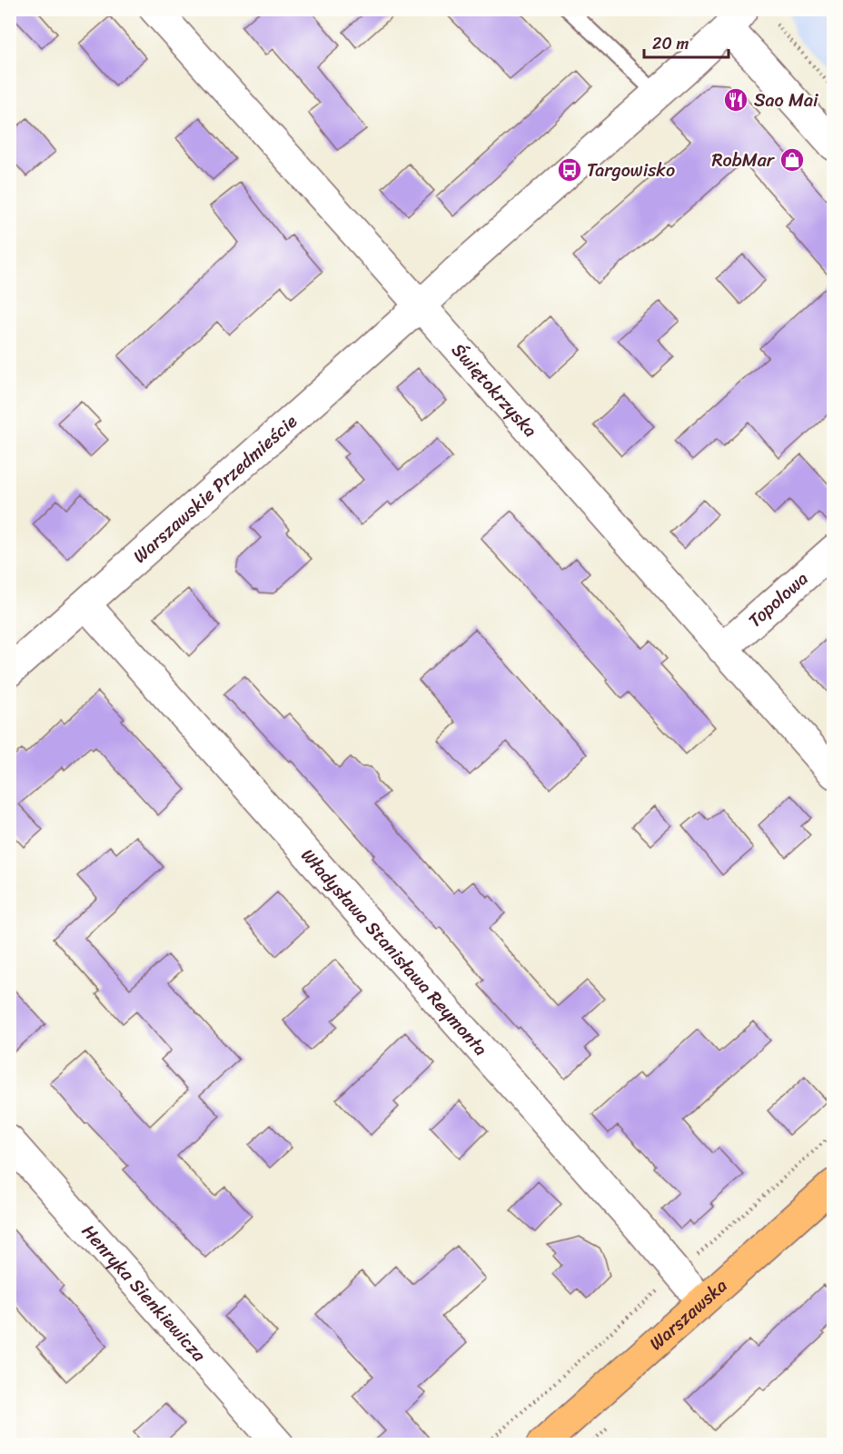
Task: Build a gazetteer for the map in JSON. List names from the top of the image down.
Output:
{
  "streets": {
    "main road": ["Warszawska"],
    "street": [
      "Świętokrzyska",
      "Warszawskie Przedmieście",
      "Topolowa",
      "Władysława Stanisława Reymonta",
      "Henryka Sienkiewicza"
    ]
  },
  "crossings": [
    ["Świętokrzyska", "Warszawskie Przedmieście"],
    ["Świętokrzyska", "Topolowa"],
    ["Warszawskie Przedmieście", "Władysława Stanisława Reymonta"],
    ["Władysława Stanisława Reymonta", "Warszawska"]
  ],
  "places": {
    "restaurant": ["Sao Mai"],
    "shop": ["RobMar"],
    "bus stop": ["Targowisko"]
  },
  "scale_bar": "20 m"
}
